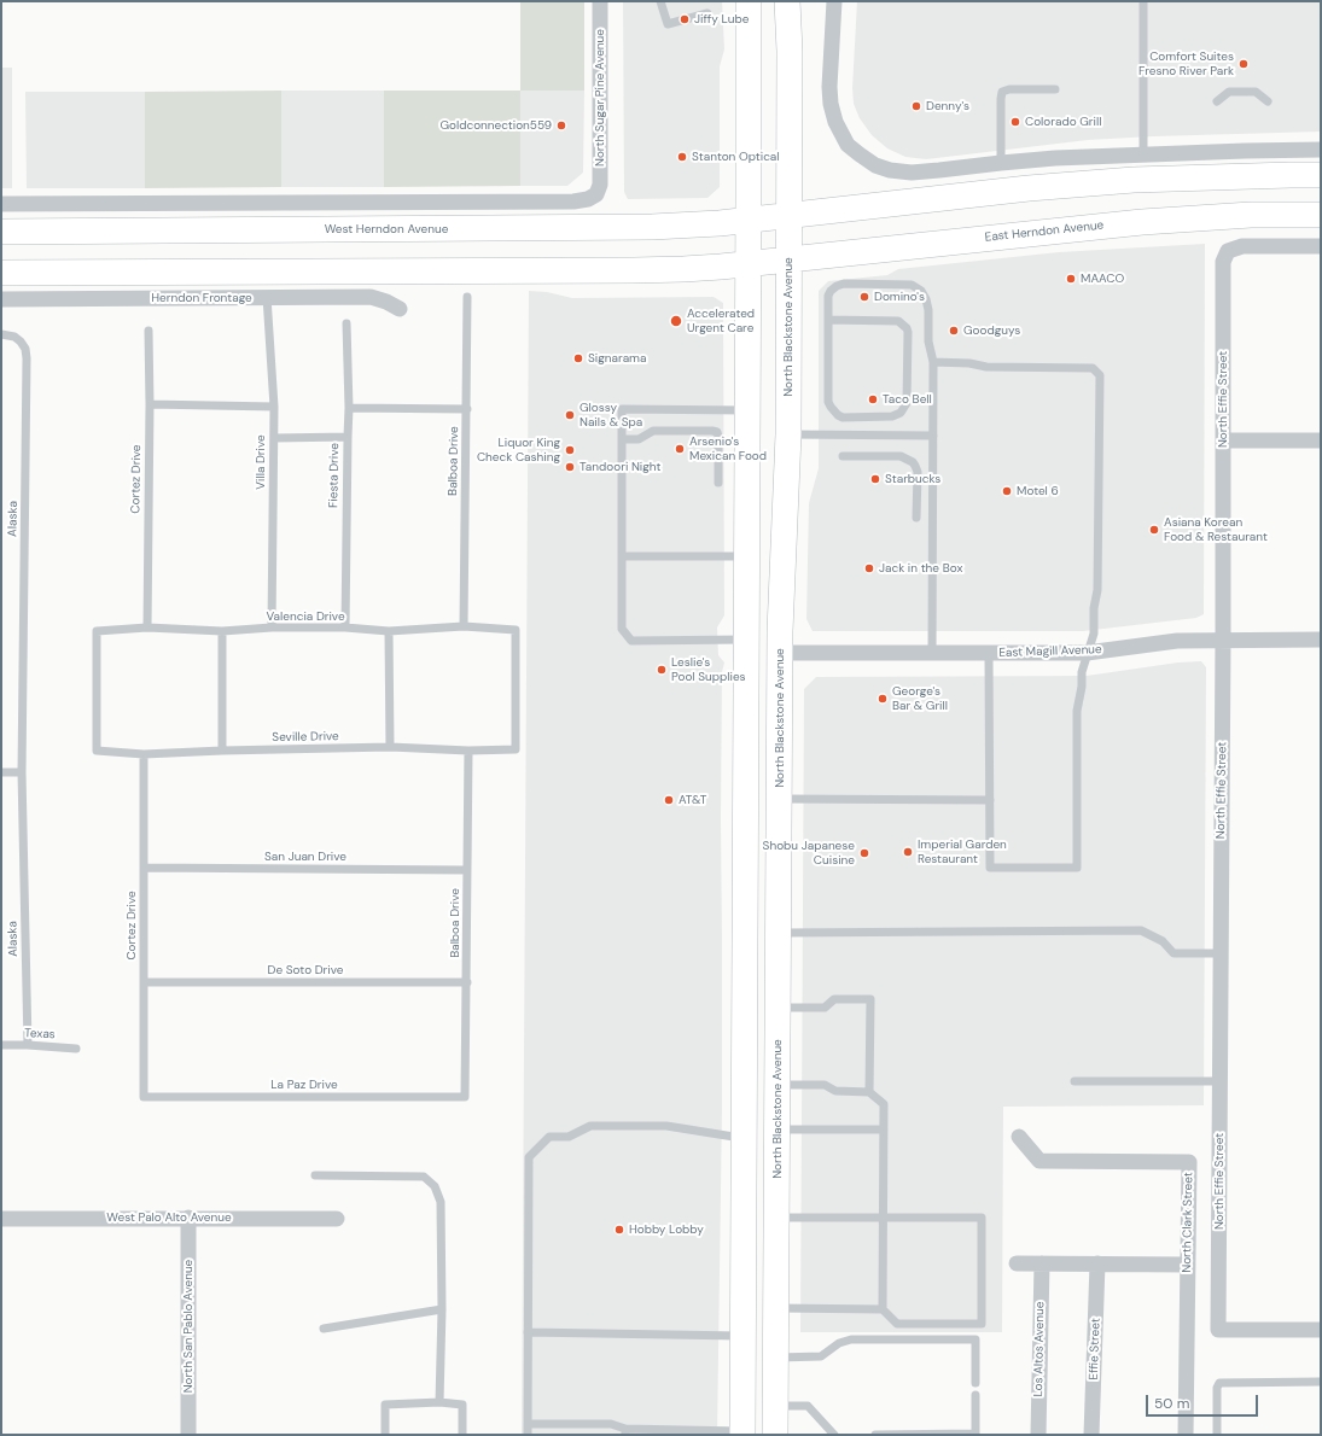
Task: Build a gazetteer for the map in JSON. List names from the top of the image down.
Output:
{
  "streets": {
    "main road": ["West Herndon Avenue", "East Herndon Avenue", "North Blackstone Avenue"],
    "street": [
      "North Sugar Pine Avenue",
      "Herndon Frontage",
      "North Effie Street",
      "East Magill Avenue",
      "West Palo Alto Avenue",
      "North Clark Street",
      "North San Pablo Avenue",
      "Los Altos Avenue",
      "Effie Street"
    ],
    "lane": [
      "Balboa Drive",
      "Villa Drive",
      "Fiesta Drive",
      "Cortez Drive",
      "Alaska",
      "Valencia Drive",
      "Seville Drive",
      "San Juan Drive",
      "De Soto Drive",
      "Texas",
      "La Paz Drive"
    ]
  },
  "crossings": [
    ["West Herndon Avenue", "North Blackstone Avenue"],
    ["East Herndon Avenue", "North Blackstone Avenue"],
    ["Herndon Frontage", "Villa Drive"],
    ["North Blackstone Avenue", "East Magill Avenue"],
    ["North Effie Street", "East Magill Avenue"],
    ["Balboa Drive", "Valencia Drive"],
    ["Balboa Drive", "Seville Drive"],
    ["Balboa Drive", "San Juan Drive"],
    ["Balboa Drive", "De Soto Drive"],
    ["Balboa Drive", "La Paz Drive"],
    ["Villa Drive", "Valencia Drive"],
    ["Fiesta Drive", "Valencia Drive"],
    ["Cortez Drive", "Valencia Drive"],
    ["Cortez Drive", "Seville Drive"],
    ["Cortez Drive", "San Juan Drive"],
    ["Cortez Drive", "De Soto Drive"],
    ["Cortez Drive", "La Paz Drive"],
    ["Alaska", "Texas"],
    ["Valencia Drive", "Seville Drive"],
    ["West Palo Alto Avenue", "North San Pablo Avenue"]
  ],
  "places": [
    "Jiffy Lube",
    "Comfort Suites Fresno River Park",
    "Denny's",
    "Colorado Grill",
    "Goldconnection559",
    "Stanton Optical",
    "MAACO",
    "Domino's",
    "Accelerated Urgent Care",
    "Goodguys",
    "Signarama",
    "Taco Bell",
    "Glossy Nails & Spa",
    "Arsenio's Mexican Food",
    "Liquor King Check Cashing",
    "Tandoori Night",
    "Starbucks",
    "Motel 6",
    "Asiana Korean Food & Restaurant",
    "Jack in the Box",
    "Leslie's Pool Supplies",
    "George's Bar & Grill",
    "AT&T",
    "Imperial Garden Restaurant",
    "Shobu Japanese Cuisine",
    "Hobby Lobby"
  ],
  "scale_bar": "50 m"
}
